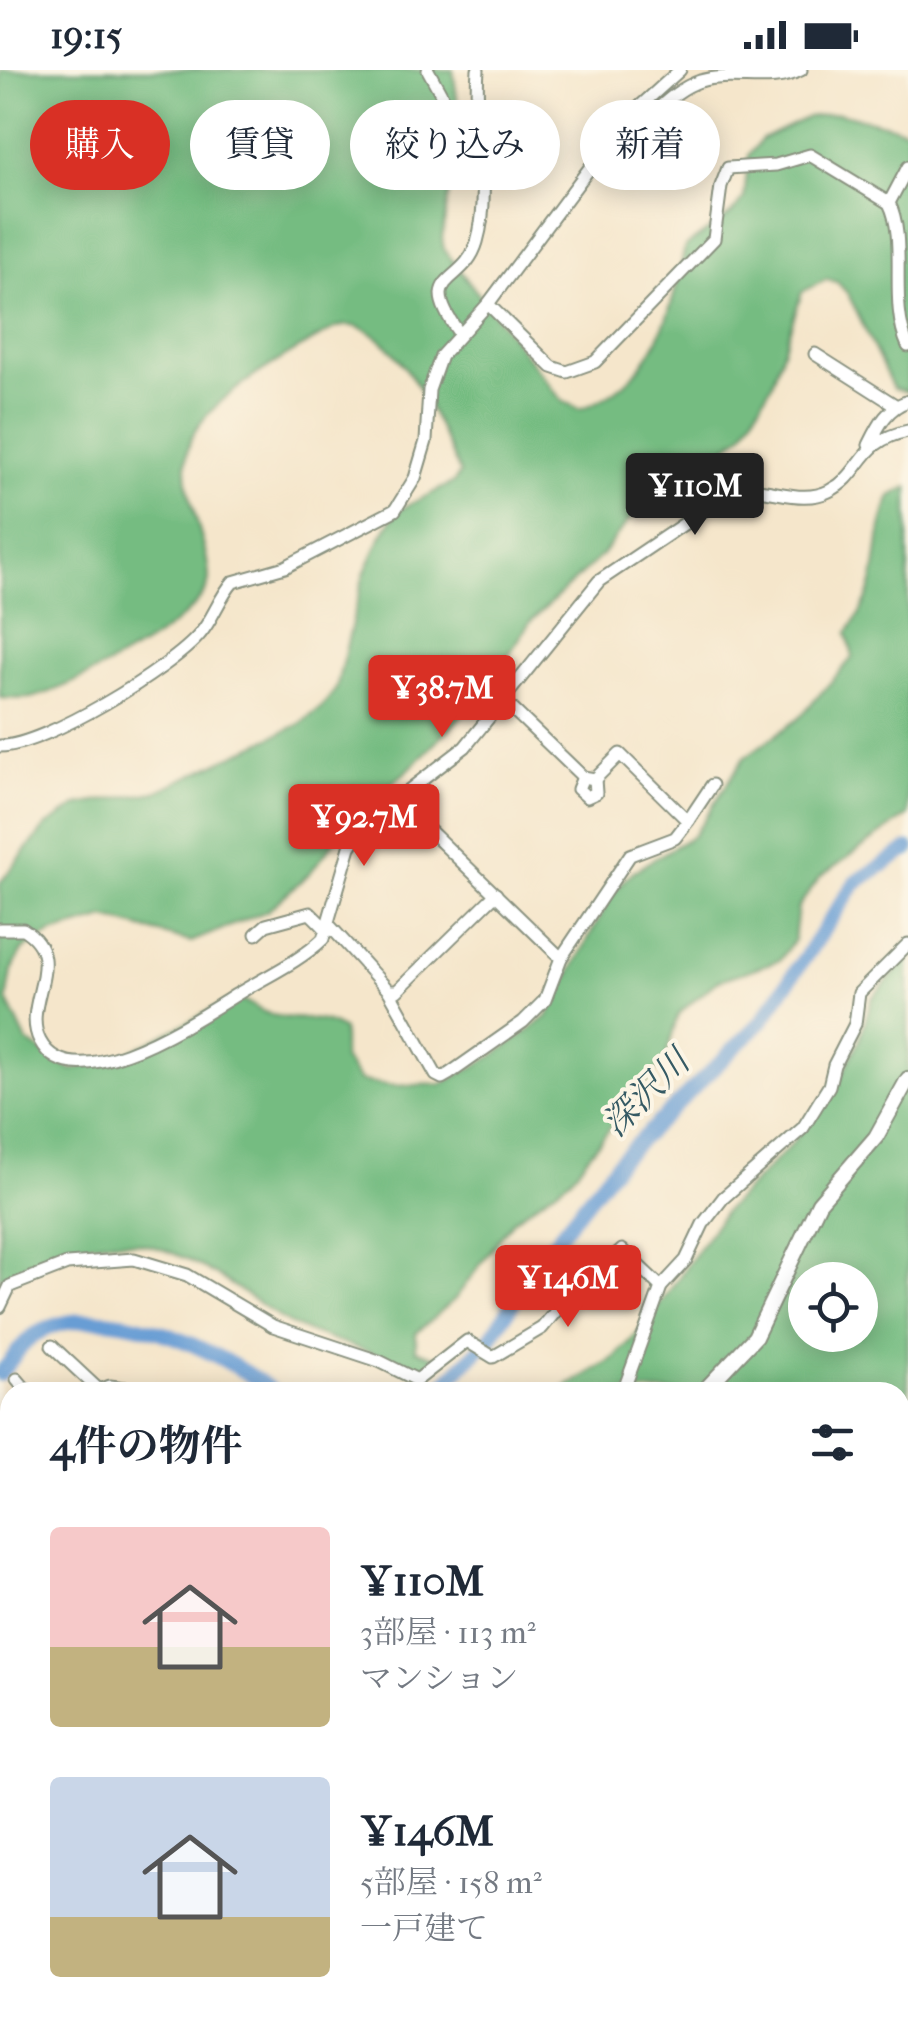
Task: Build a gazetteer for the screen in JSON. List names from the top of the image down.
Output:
{
  "water": ["深沢川"],
  "page": {
    "status": "19:15",
    "chip": [
      "購入",
      "賃貸",
      "絞り込み",
      "新着"
    ],
    "price": [
      "¥110M",
      "¥38.7M",
      "¥92.7M",
      "¥146M"
    ],
    "heading": "4件の物件",
    "list": [
      {
        "name": "¥110M",
        "note": "3部屋 · 113 m² · マンション"
      },
      {
        "name": "¥146M",
        "note": "5部屋 · 158 m² · 一戸建て"
      }
    ]
  }
}
